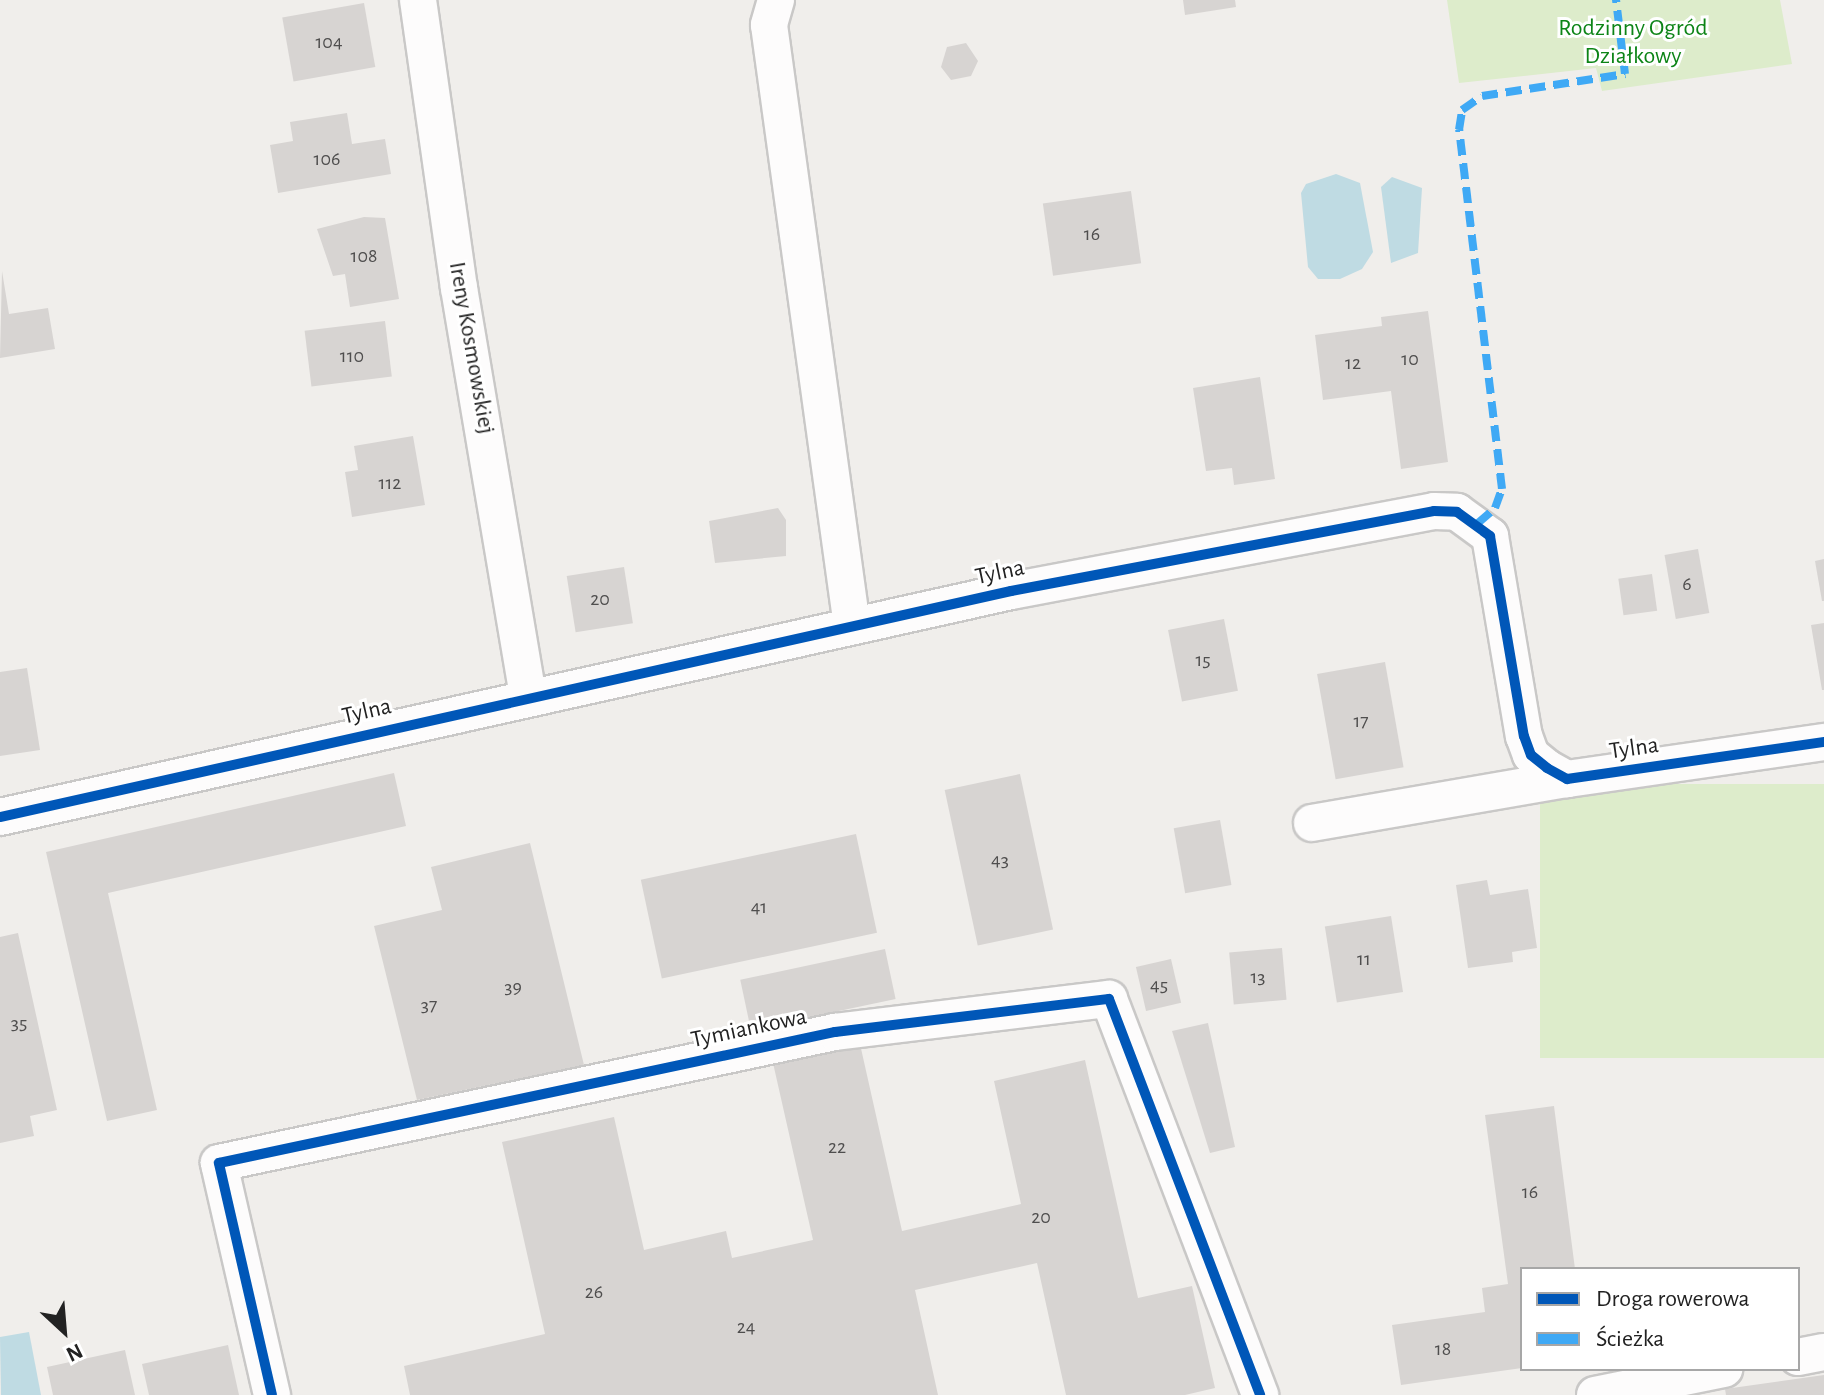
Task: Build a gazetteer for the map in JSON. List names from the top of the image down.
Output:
{
  "streets": {
    "street": ["Ireny Kosmowskiej", "Tylna", "Tymiankowa"]
  },
  "crossings": [
    ["Ireny Kosmowskiej", "Tylna"]
  ],
  "parks": ["Rodzinny Ogród Działkowy"],
  "house_numbers": [
    "104",
    "106",
    "16",
    "108",
    "110",
    "10",
    "12",
    "112",
    "6",
    "20",
    "15",
    "17",
    "43",
    "41",
    "11",
    "13",
    "45",
    "39",
    "37",
    "35",
    "22",
    "16",
    "20",
    "26",
    "24",
    "18"
  ],
  "legend": ["Droga rowerowa", "Ścieżka"],
  "north": "bottom right"
}
